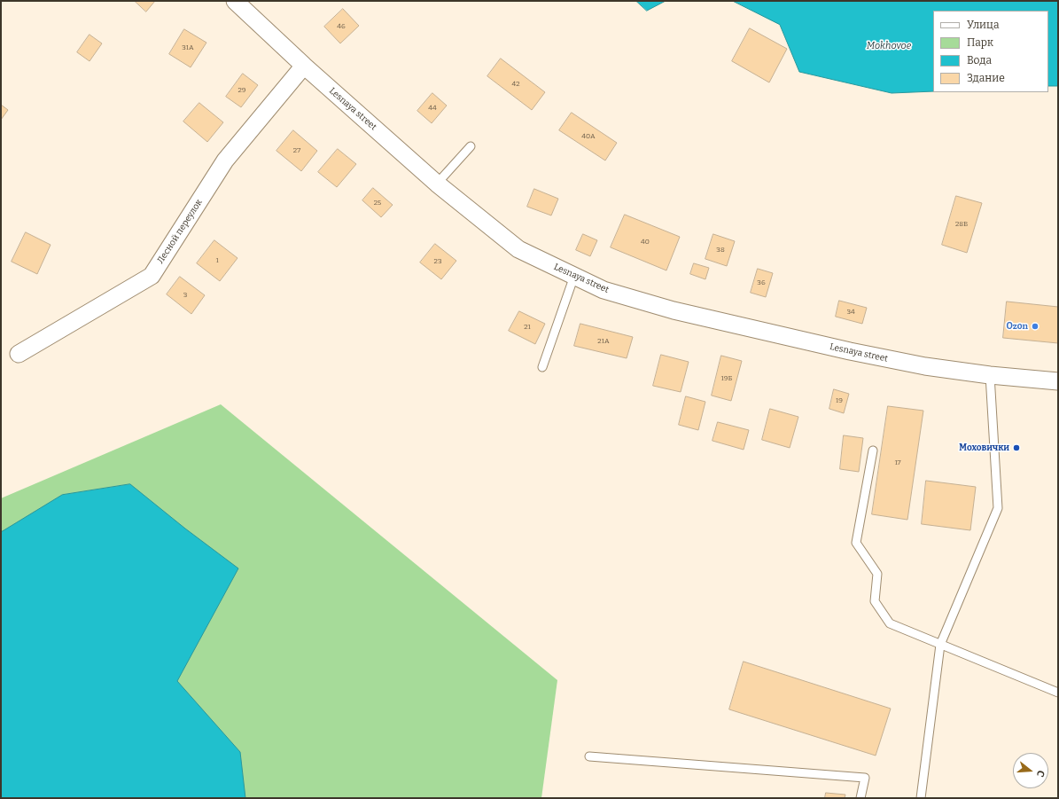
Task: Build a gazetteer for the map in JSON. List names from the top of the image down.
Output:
{
  "streets": {
    "street": ["Lesnaya street", "Лесной переулок"]
  },
  "crossings": [
    ["Lesnaya street", "Лесной переулок"]
  ],
  "water": ["Mokhovoe"],
  "places": ["Ozon", "Моховички"],
  "house_numbers": [
    "46",
    "31А",
    "42",
    "29",
    "44",
    "40А",
    "27",
    "25",
    "28В",
    "40",
    "38",
    "1",
    "23",
    "36",
    "3",
    "34",
    "21",
    "21А",
    "19Б",
    "19",
    "17"
  ],
  "legend": [
    "Улица",
    "Парк",
    "Вода",
    "Здание"
  ],
  "north": "right"
}
